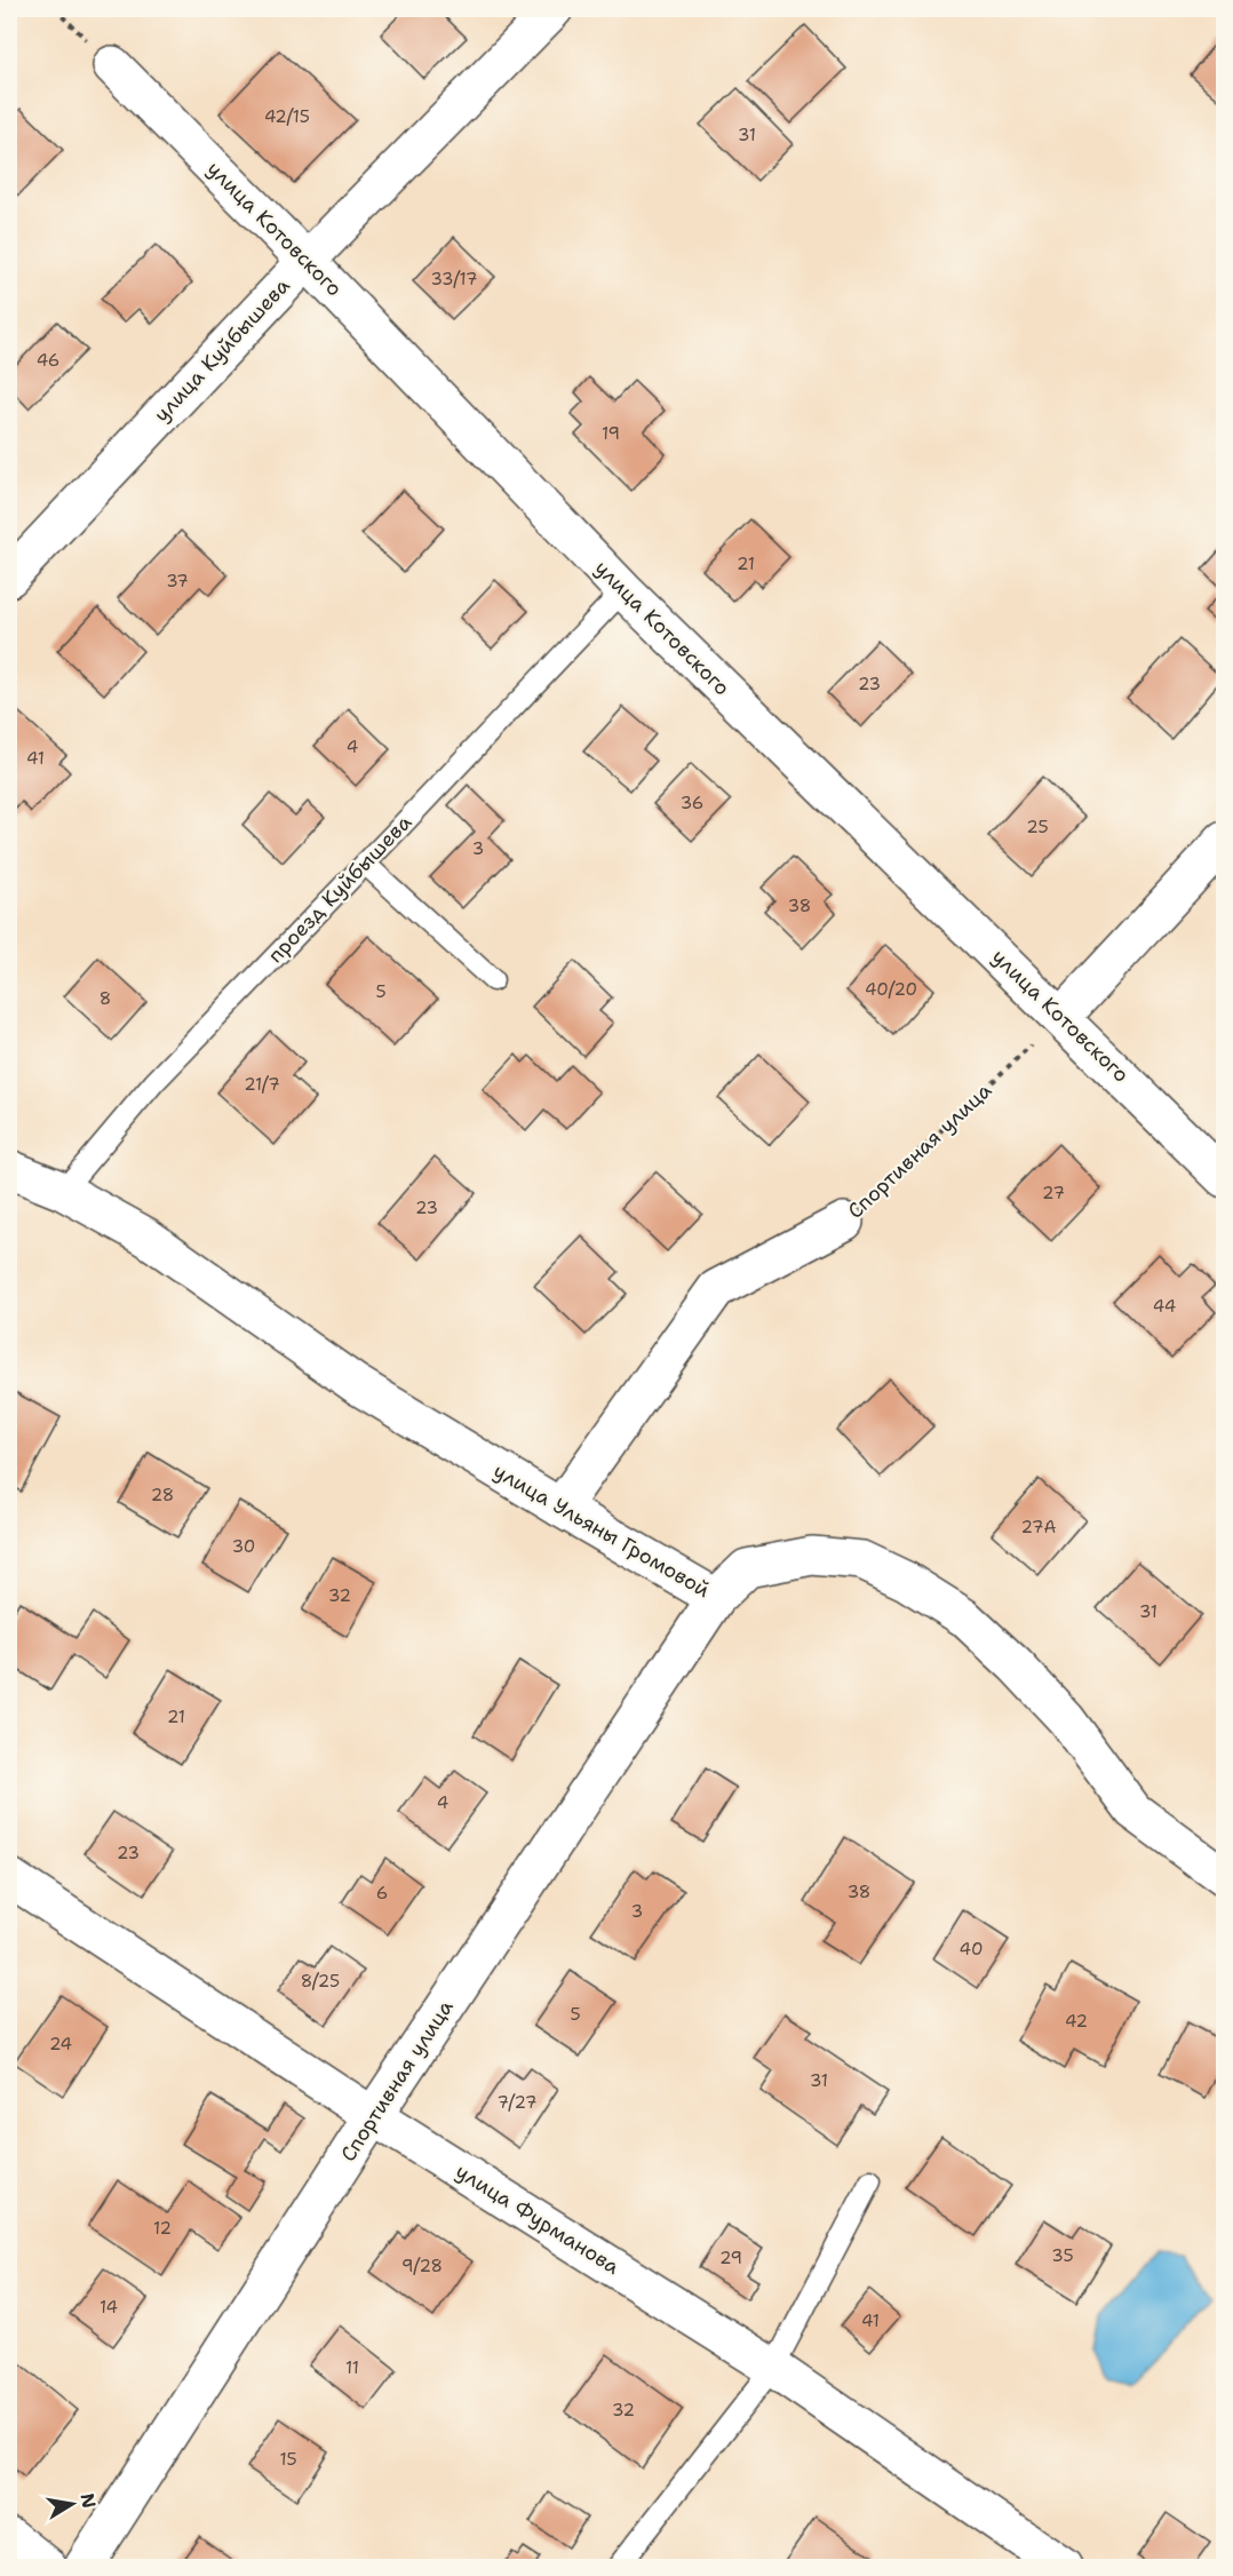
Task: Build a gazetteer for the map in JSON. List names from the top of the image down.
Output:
{
  "streets": {
    "street": [
      "улица Котовского",
      "улица Куйбышева",
      "Спортивная улица",
      "улица Ульяны Громовой",
      "улица Фурманова"
    ],
    "lane": ["проезд Куйбышева"]
  },
  "crossings": [
    ["улица Котовского", "улица Куйбышева"],
    ["улица Котовского", "проезд Куйбышева"],
    ["улица Котовского", "Спортивная улица"],
    ["проезд Куйбышева", "улица Ульяны Громовой"],
    ["Спортивная улица", "улица Ульяны Громовой"],
    ["Спортивная улица", "улица Фурманова"]
  ],
  "house_numbers": [
    "42/15",
    "31",
    "33/17",
    "46",
    "19",
    "21",
    "37",
    "23",
    "4",
    "41",
    "36",
    "25",
    "3",
    "38",
    "40/20",
    "5",
    "8",
    "21/7",
    "27",
    "23",
    "44",
    "28",
    "27А",
    "30",
    "32",
    "31",
    "21",
    "4",
    "23",
    "38",
    "6",
    "3",
    "40",
    "8/25",
    "5",
    "42",
    "24",
    "31",
    "7/27",
    "12",
    "35",
    "29",
    "9/28",
    "14",
    "41",
    "11",
    "32",
    "15"
  ],
  "north": "right"
}
